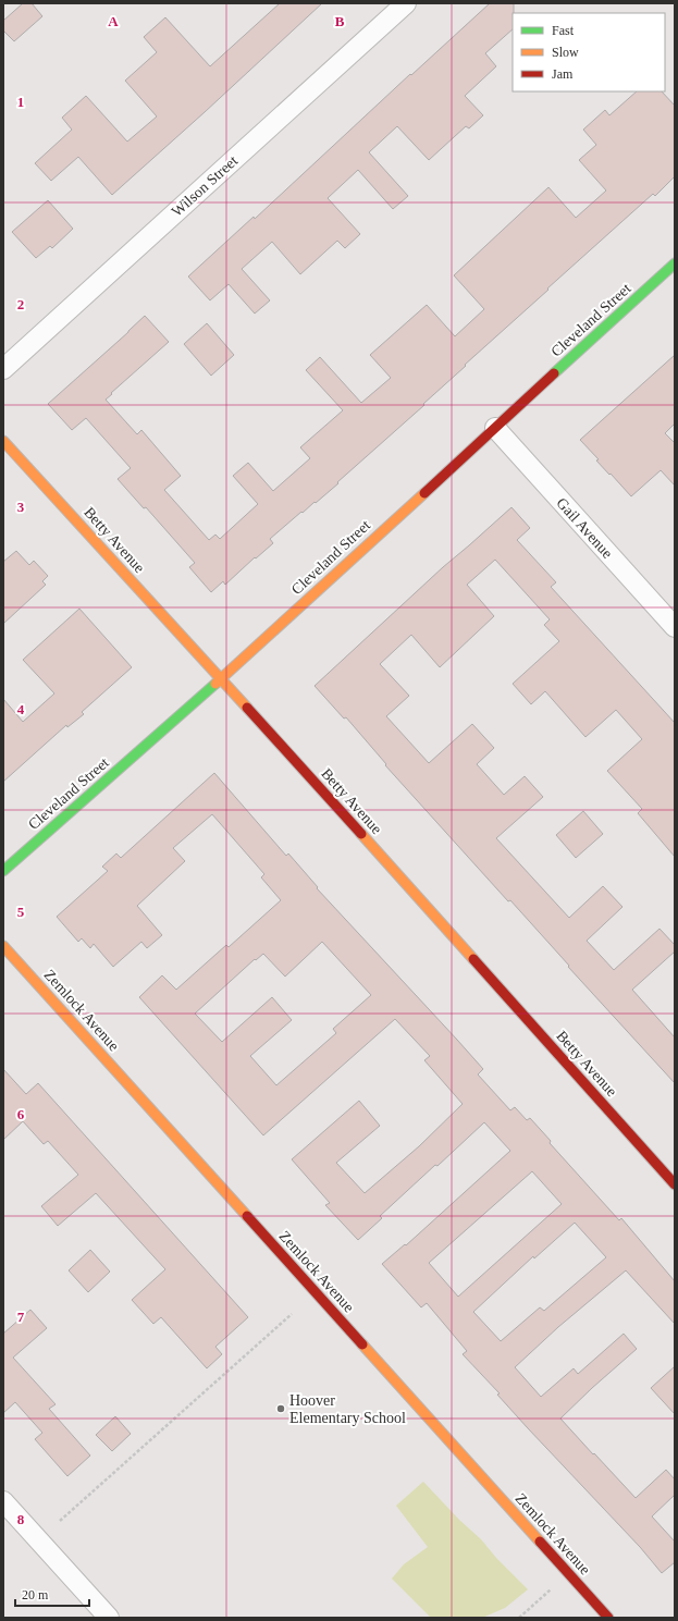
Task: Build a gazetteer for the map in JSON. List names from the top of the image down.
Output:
{
  "streets": {
    "street": [
      "Wilson Street",
      "Cleveland Street",
      "Gail Avenue",
      "Betty Avenue",
      "Zemlock Avenue"
    ]
  },
  "crossings": [
    ["Cleveland Street", "Gail Avenue"],
    ["Cleveland Street", "Betty Avenue"]
  ],
  "places": ["Hoover Elementary School"],
  "legend": ["Fast", "Slow", "Jam"],
  "scale_bar": "20 m",
  "grid": {
    "columns": ["A", "B"],
    "rows": [
      "1",
      "2",
      "3",
      "4",
      "5",
      "6",
      "7",
      "8"
    ]
  }
}
